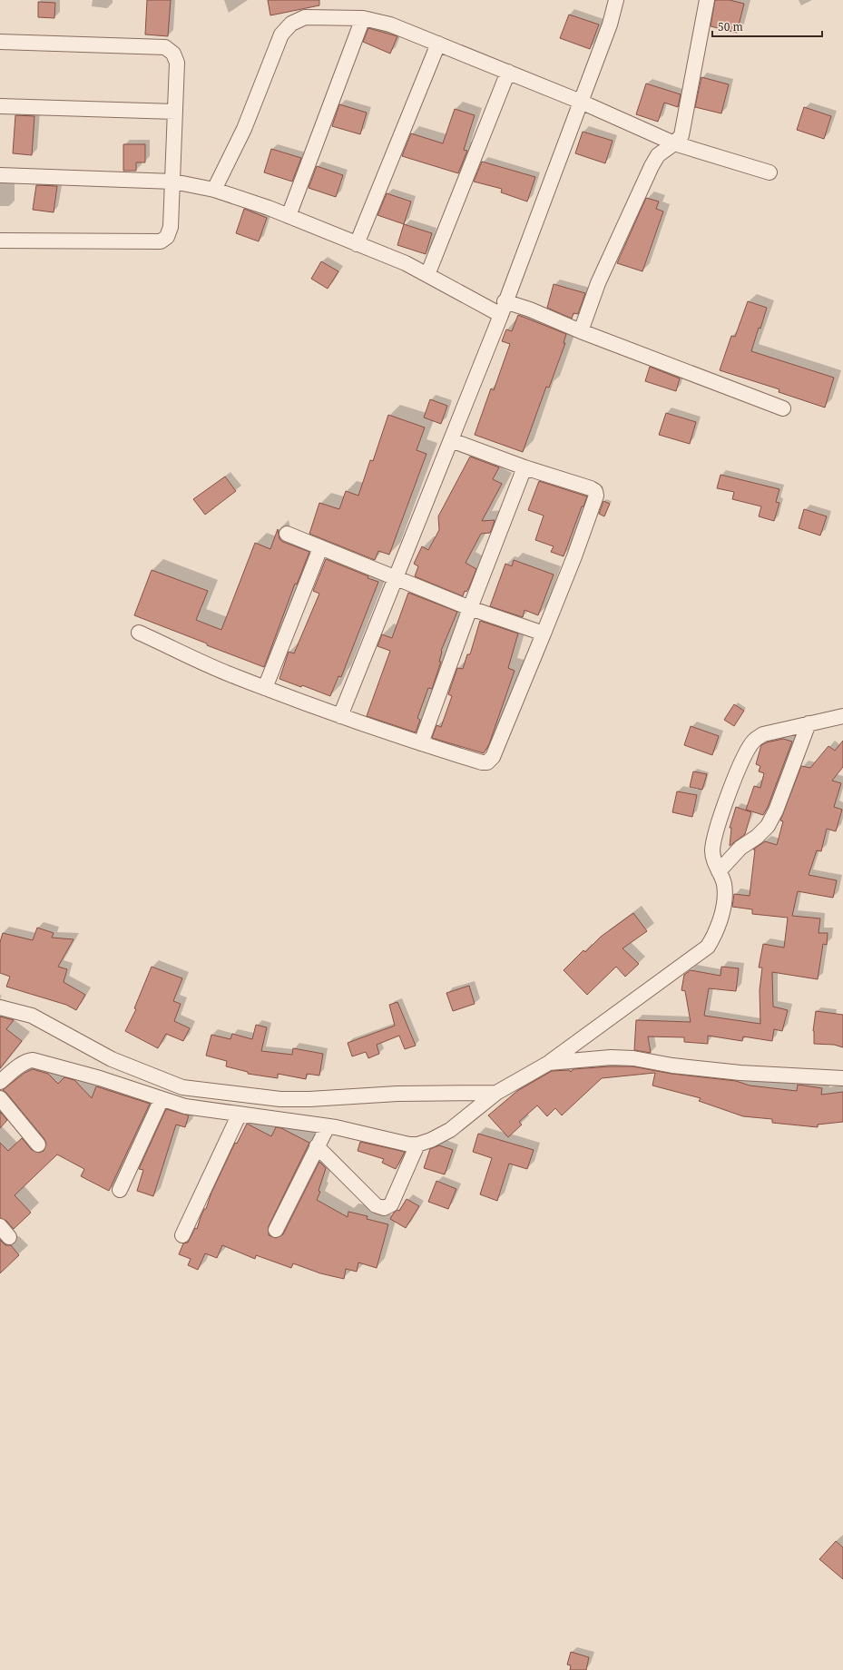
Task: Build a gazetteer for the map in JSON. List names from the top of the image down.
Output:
{
  "scale_bar": "50 m"
}
